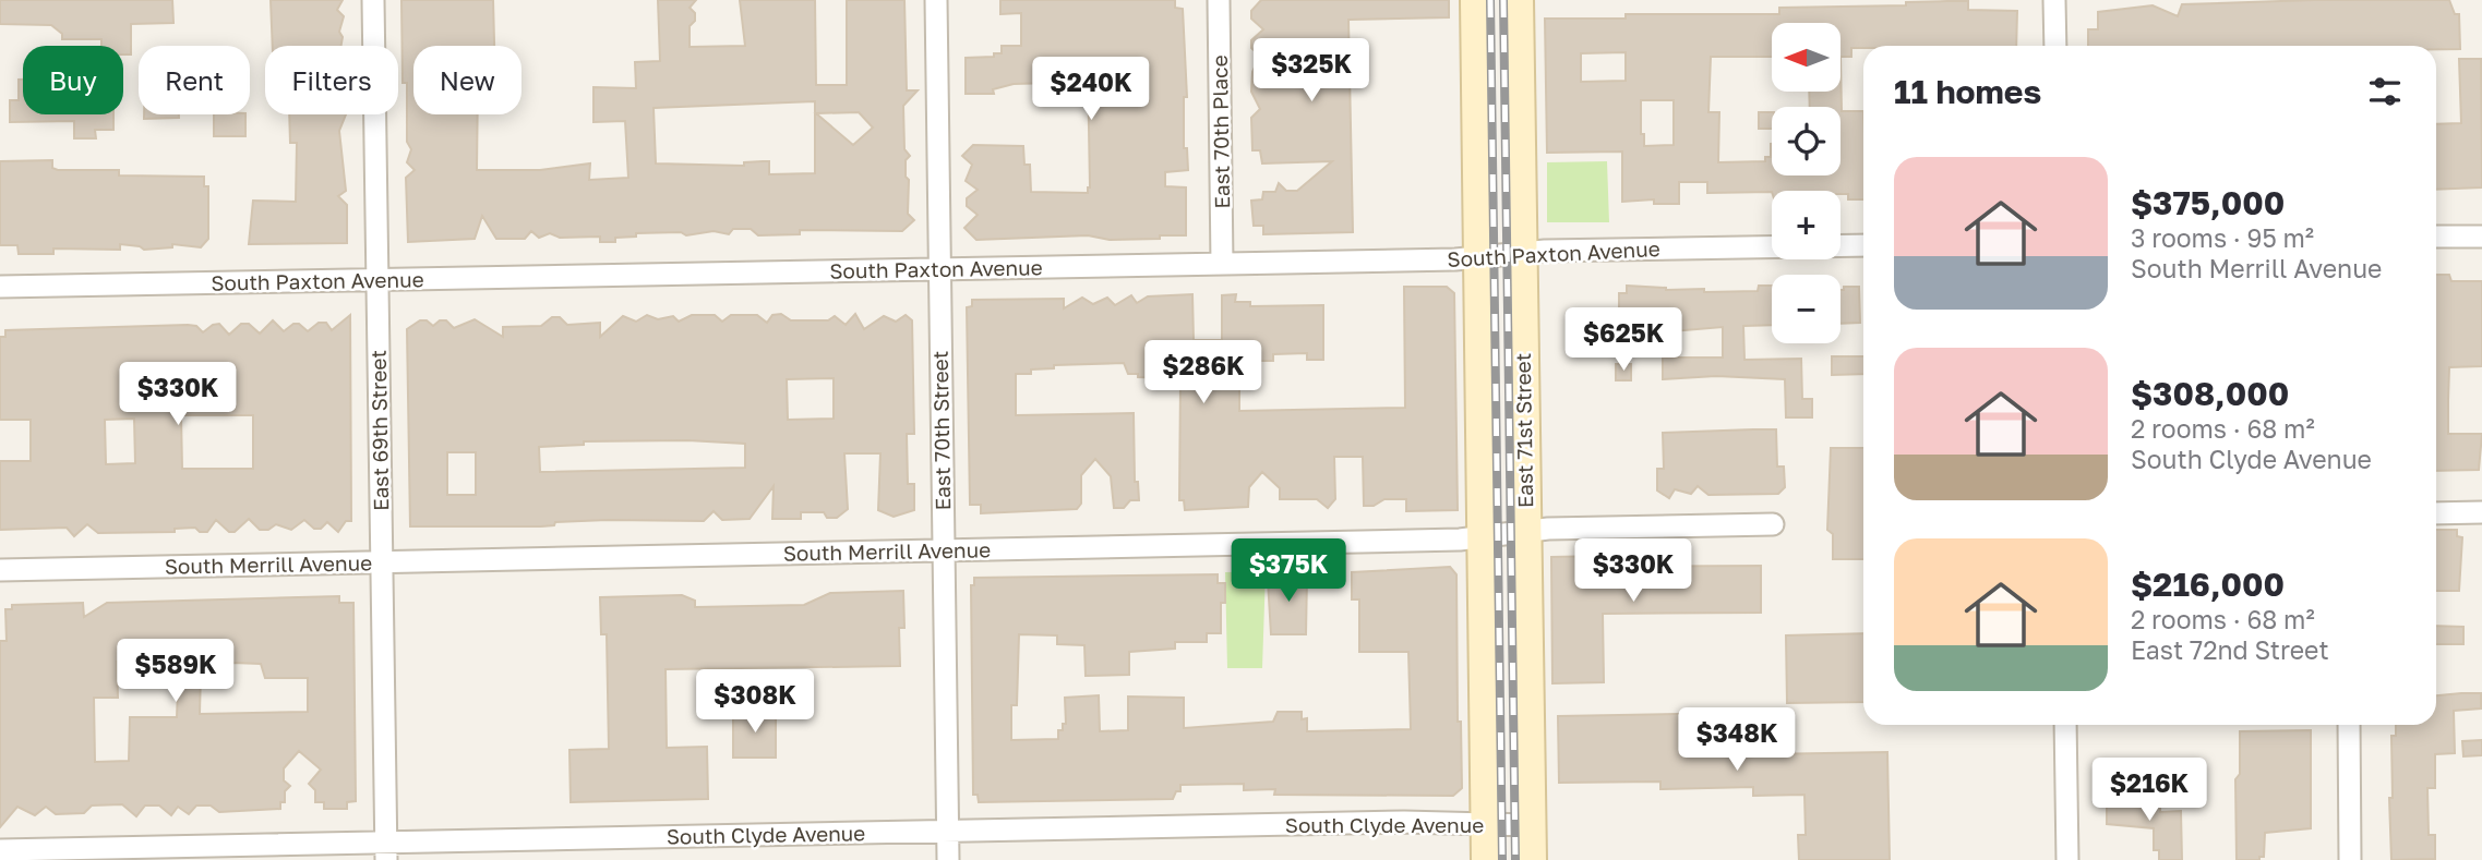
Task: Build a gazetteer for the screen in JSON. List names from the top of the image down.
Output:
{
  "streets": {
    "main road": ["East 71st Street"],
    "street": [
      "East 70th Place",
      "South Paxton Avenue",
      "East 69th Street",
      "East 70th Street",
      "South Merrill Avenue",
      "South Clyde Avenue"
    ]
  },
  "crossings": [
    ["East 70th Place", "South Paxton Avenue"],
    ["South Paxton Avenue", "East 69th Street"],
    ["South Paxton Avenue", "East 70th Street"],
    ["South Paxton Avenue", "East 71st Street"],
    ["East 69th Street", "South Merrill Avenue"],
    ["East 69th Street", "South Clyde Avenue"],
    ["East 70th Street", "South Merrill Avenue"],
    ["East 70th Street", "South Clyde Avenue"],
    ["East 71st Street", "South Merrill Avenue"],
    ["East 71st Street", "South Clyde Avenue"]
  ],
  "north": "left",
  "page": {
    "map_buttons": ["+", "−"],
    "price": [
      "$325K",
      "$240K",
      "$625K",
      "$286K",
      "$330K",
      "$375K",
      "$330K",
      "$589K",
      "$308K",
      "$348K",
      "$216K"
    ],
    "chip": [
      "Buy",
      "Rent",
      "Filters",
      "New"
    ],
    "heading": "11 homes",
    "list": [
      {
        "name": "$375,000",
        "note": "3 rooms · 95 m² · South Merrill Avenue"
      },
      {
        "name": "$308,000",
        "note": "2 rooms · 68 m² · South Clyde Avenue"
      },
      {
        "name": "$216,000",
        "note": "2 rooms · 68 m² · East 72nd Street"
      }
    ]
  }
}
